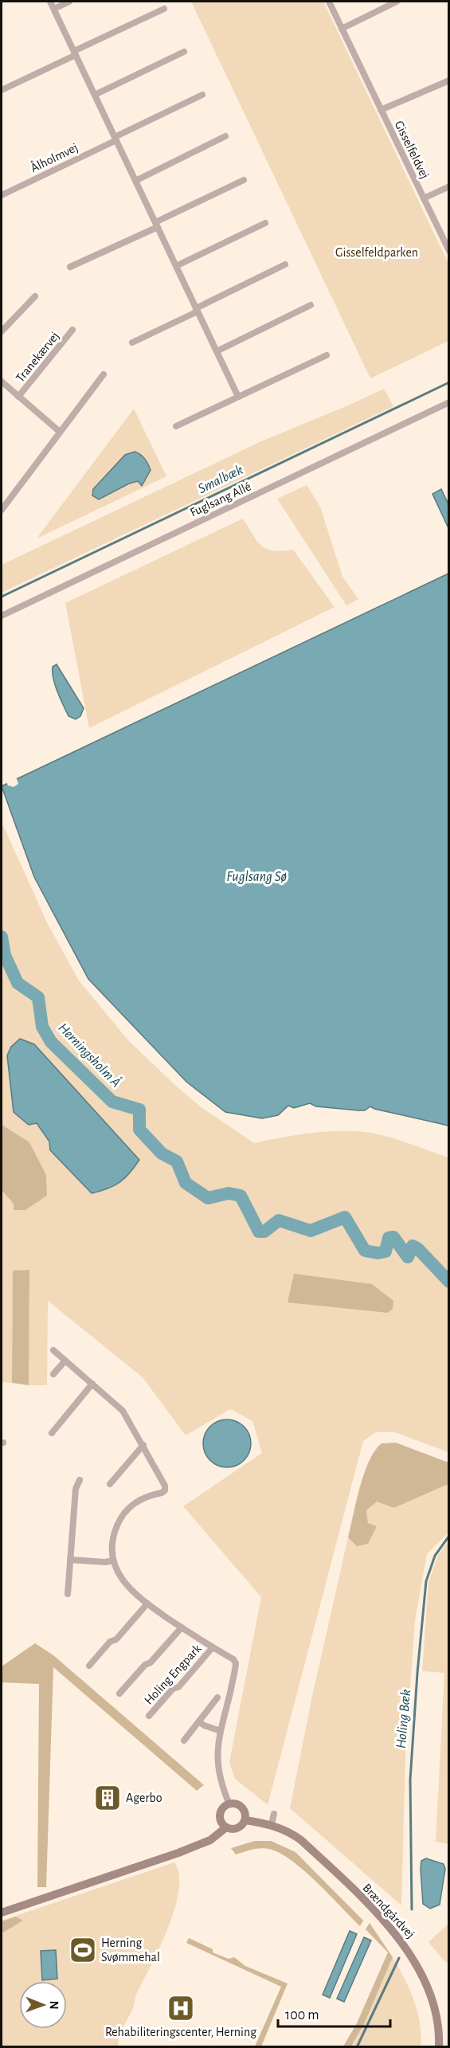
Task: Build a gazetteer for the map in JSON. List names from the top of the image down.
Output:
{
  "streets": {
    "street": [
      "Gisselfeldvej",
      "Ålholmvej",
      "Tranekærvej",
      "Fuglsang Allé",
      "Holing Engpark",
      "Brændgårdvej"
    ]
  },
  "crossings": [
    ["Holing Engpark", "Brændgårdvej"]
  ],
  "water": [
    "Smalbæk",
    "Fuglsang Sø",
    "Herningsholm Å",
    "Holing Bæk"
  ],
  "parks": ["Gisselfeldparken"],
  "places": {
    "building": ["Agerbo"],
    "sports": ["Herning Svømmehal"],
    "hospital": ["Rehabiliteringscenter, Herning"]
  },
  "scale_bar": "100 m",
  "north": "right"
}
